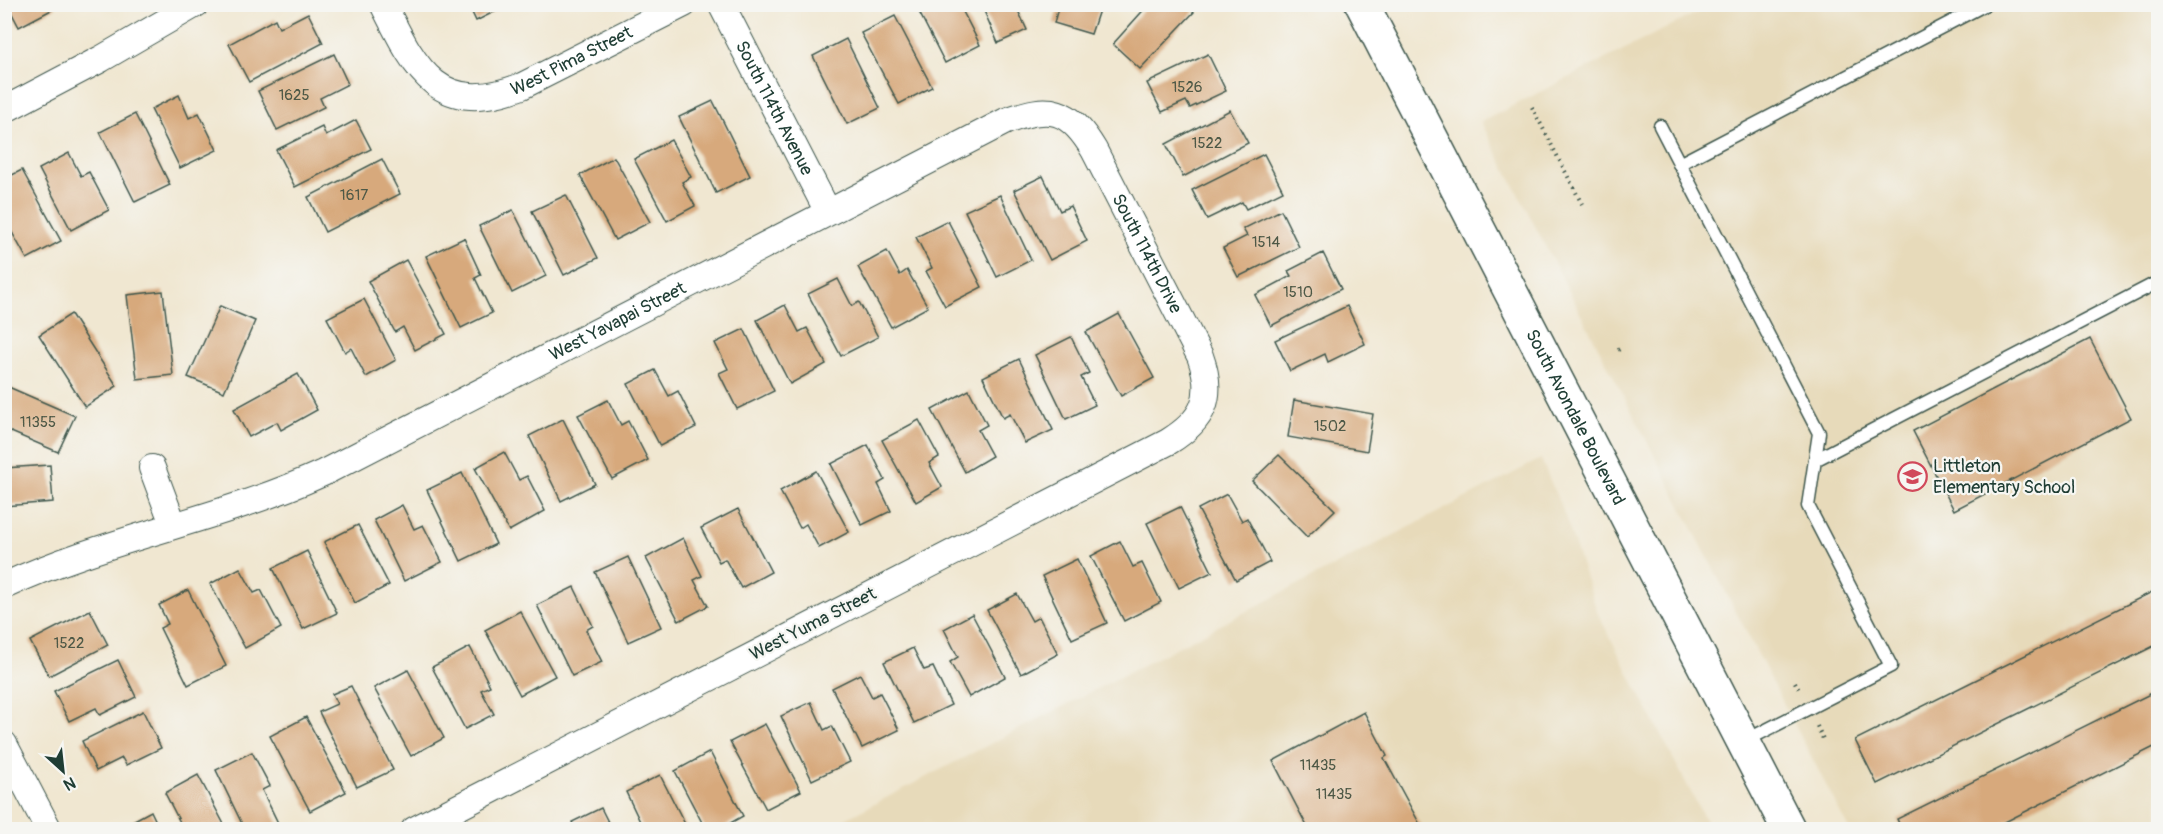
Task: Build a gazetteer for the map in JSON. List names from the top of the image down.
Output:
{
  "streets": {
    "main road": ["South Avondale Boulevard"],
    "street": [
      "West Pima Street",
      "South 114th Avenue",
      "South 114th Drive",
      "West Yavapai Street",
      "West Yuma Street"
    ]
  },
  "crossings": [
    ["South 114th Avenue", "West Yavapai Street"],
    ["South 114th Drive", "West Yavapai Street"],
    ["South 114th Drive", "West Yuma Street"]
  ],
  "places": {
    "school or university": ["Littleton Elementary School"]
  },
  "house_numbers": [
    "1526",
    "1625",
    "1522",
    "1617",
    "1514",
    "1510",
    "11355",
    "1502",
    "1522",
    "11435",
    "11435"
  ],
  "north": "bottom right"
}
